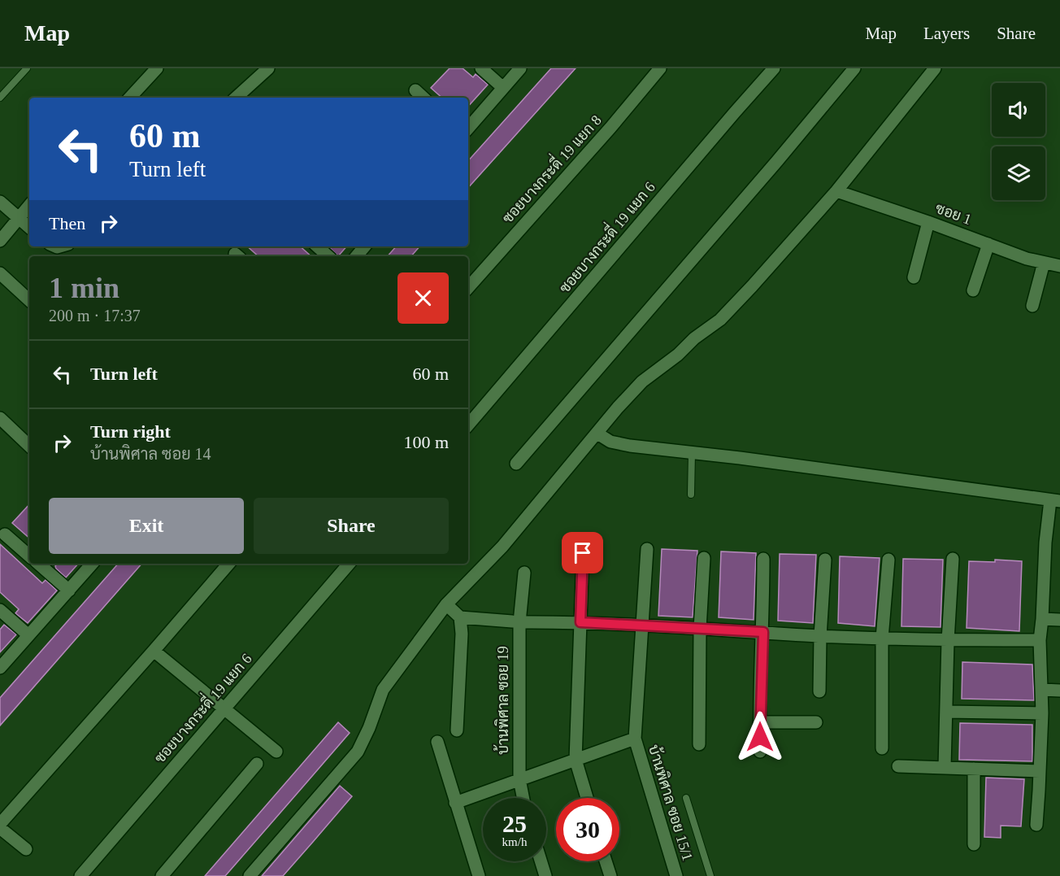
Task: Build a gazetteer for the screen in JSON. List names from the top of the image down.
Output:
{
  "streets": {
    "street": [
      "ซอยบางกระดี่ 19 แยก 8",
      "ซอย 1",
      "ซอยบางกระดี่ 19 แยก 6",
      "บ้านพิศาล ซอย 19",
      "บ้านพิศาล ซอย 15/1"
    ]
  },
  "page": {
    "header": "Map",
    "nav": ["Map", "Layers", "Share"],
    "turn": ["60 m", "Turn left"],
    "then": "Then",
    "heading": ["1 min", "200 m · 17:37"],
    "list": [
      {
        "name": "Turn left",
        "value": "60 m"
      },
      {
        "name": "Turn right",
        "note": "บ้านพิศาล ซอย 14",
        "value": "100 m"
      }
    ],
    "buttons": ["Exit", "Share"],
    "speed": "25 km/h",
    "limit": "30"
  }
}
